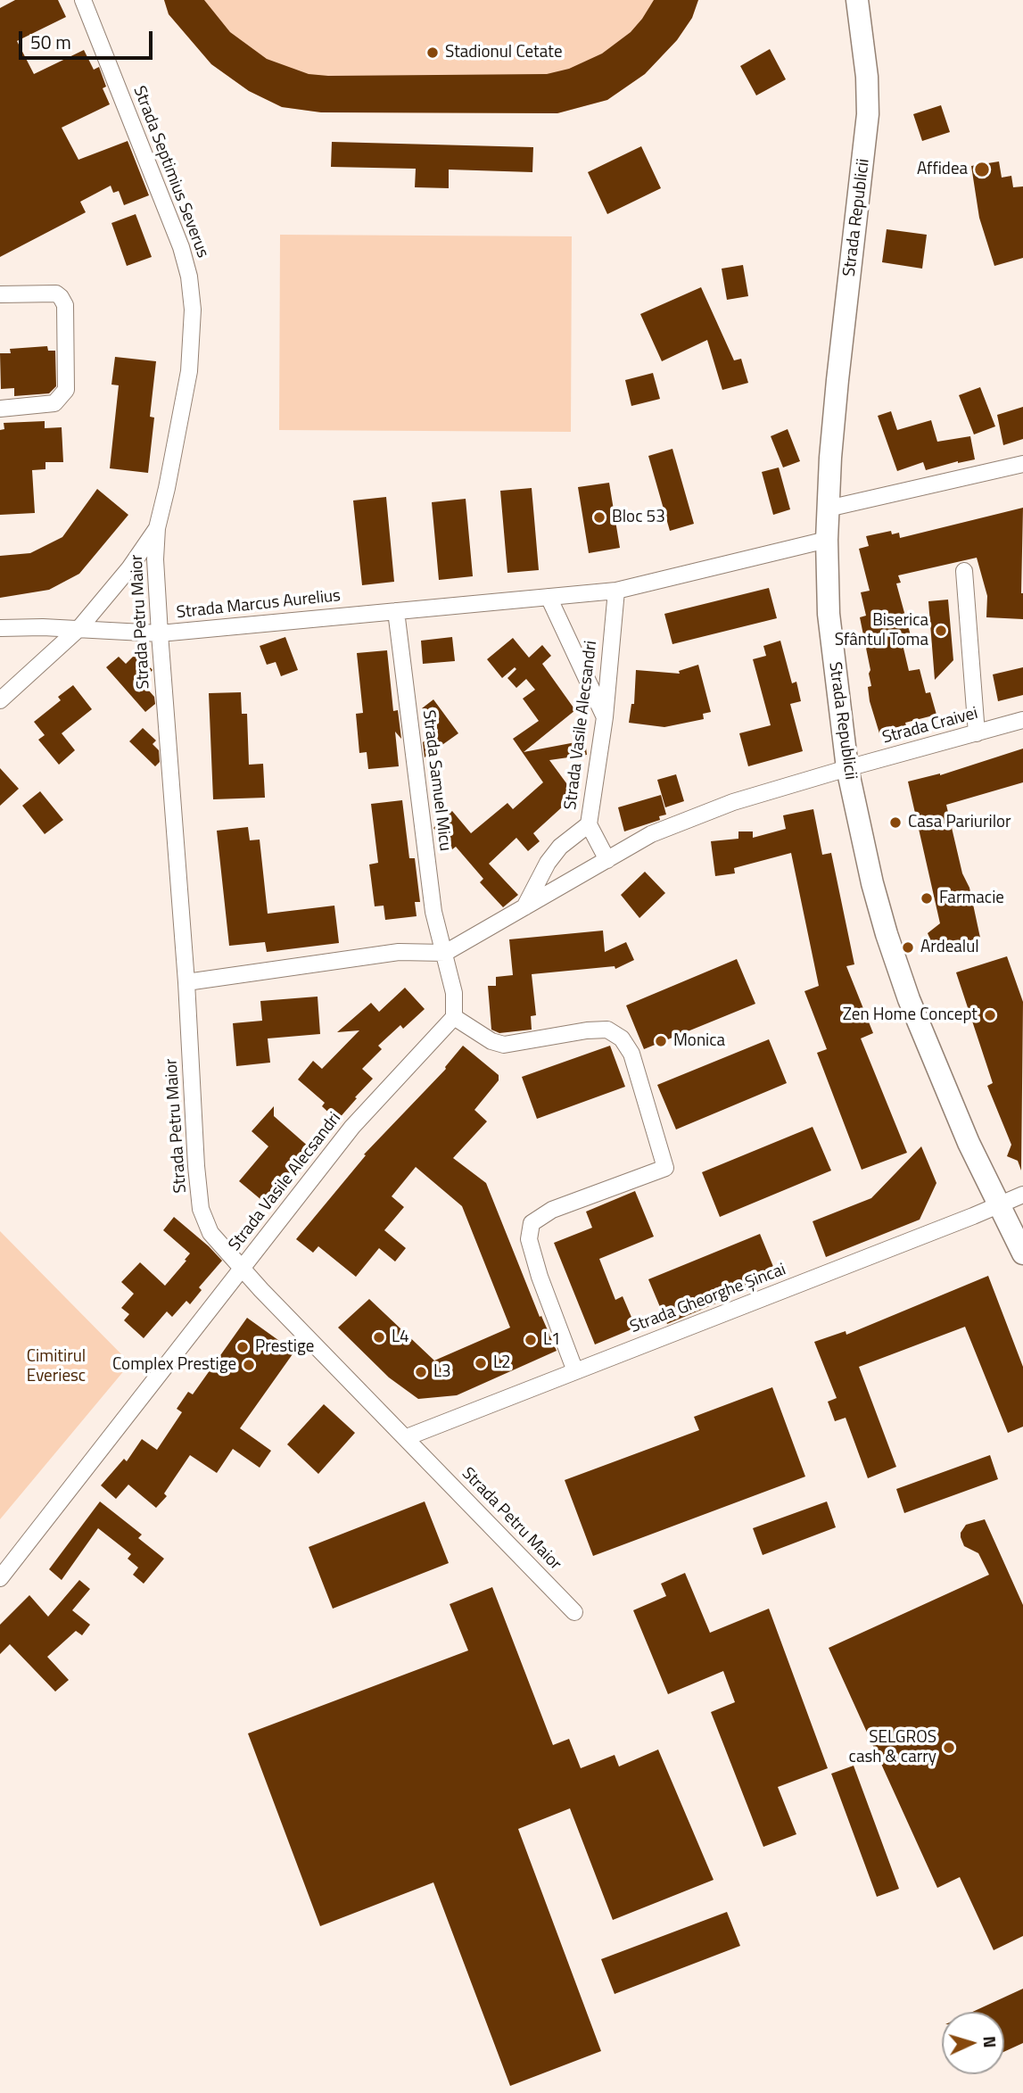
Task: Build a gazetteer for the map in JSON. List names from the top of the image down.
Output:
{
  "streets": {
    "main road": ["Strada Republicii"],
    "street": [
      "Strada Septimius Severus",
      "Strada Marcus Aurelius",
      "Strada Petru Maior",
      "Strada Vasile Alecsandri",
      "Strada Craivei",
      "Strada Samuel Micu",
      "Strada Gheorghe Șincai"
    ]
  },
  "crossings": [
    ["Strada Septimius Severus", "Strada Marcus Aurelius"],
    ["Strada Septimius Severus", "Strada Petru Maior"],
    ["Strada Republicii", "Strada Craivei"],
    ["Strada Republicii", "Strada Gheorghe Șincai"],
    ["Strada Marcus Aurelius", "Strada Petru Maior"],
    ["Strada Marcus Aurelius", "Strada Samuel Micu"],
    ["Strada Petru Maior", "Strada Vasile Alecsandri"],
    ["Strada Petru Maior", "Strada Gheorghe Șincai"]
  ],
  "parks": ["Cimitirul Everiesc"],
  "places": [
    "Stadionul Cetate",
    "Affidea",
    "Bloc 53",
    "Biserica Sfântul Toma",
    "Casa Pariurilor",
    "Farmacie",
    "Ardealul",
    "Zen Home Concept",
    "Monica",
    "L4",
    "L1",
    "Prestige",
    "L2",
    "Complex Prestige",
    "L3",
    "SELGROS cash & carry"
  ],
  "scale_bar": "50 m",
  "north": "right"
}
